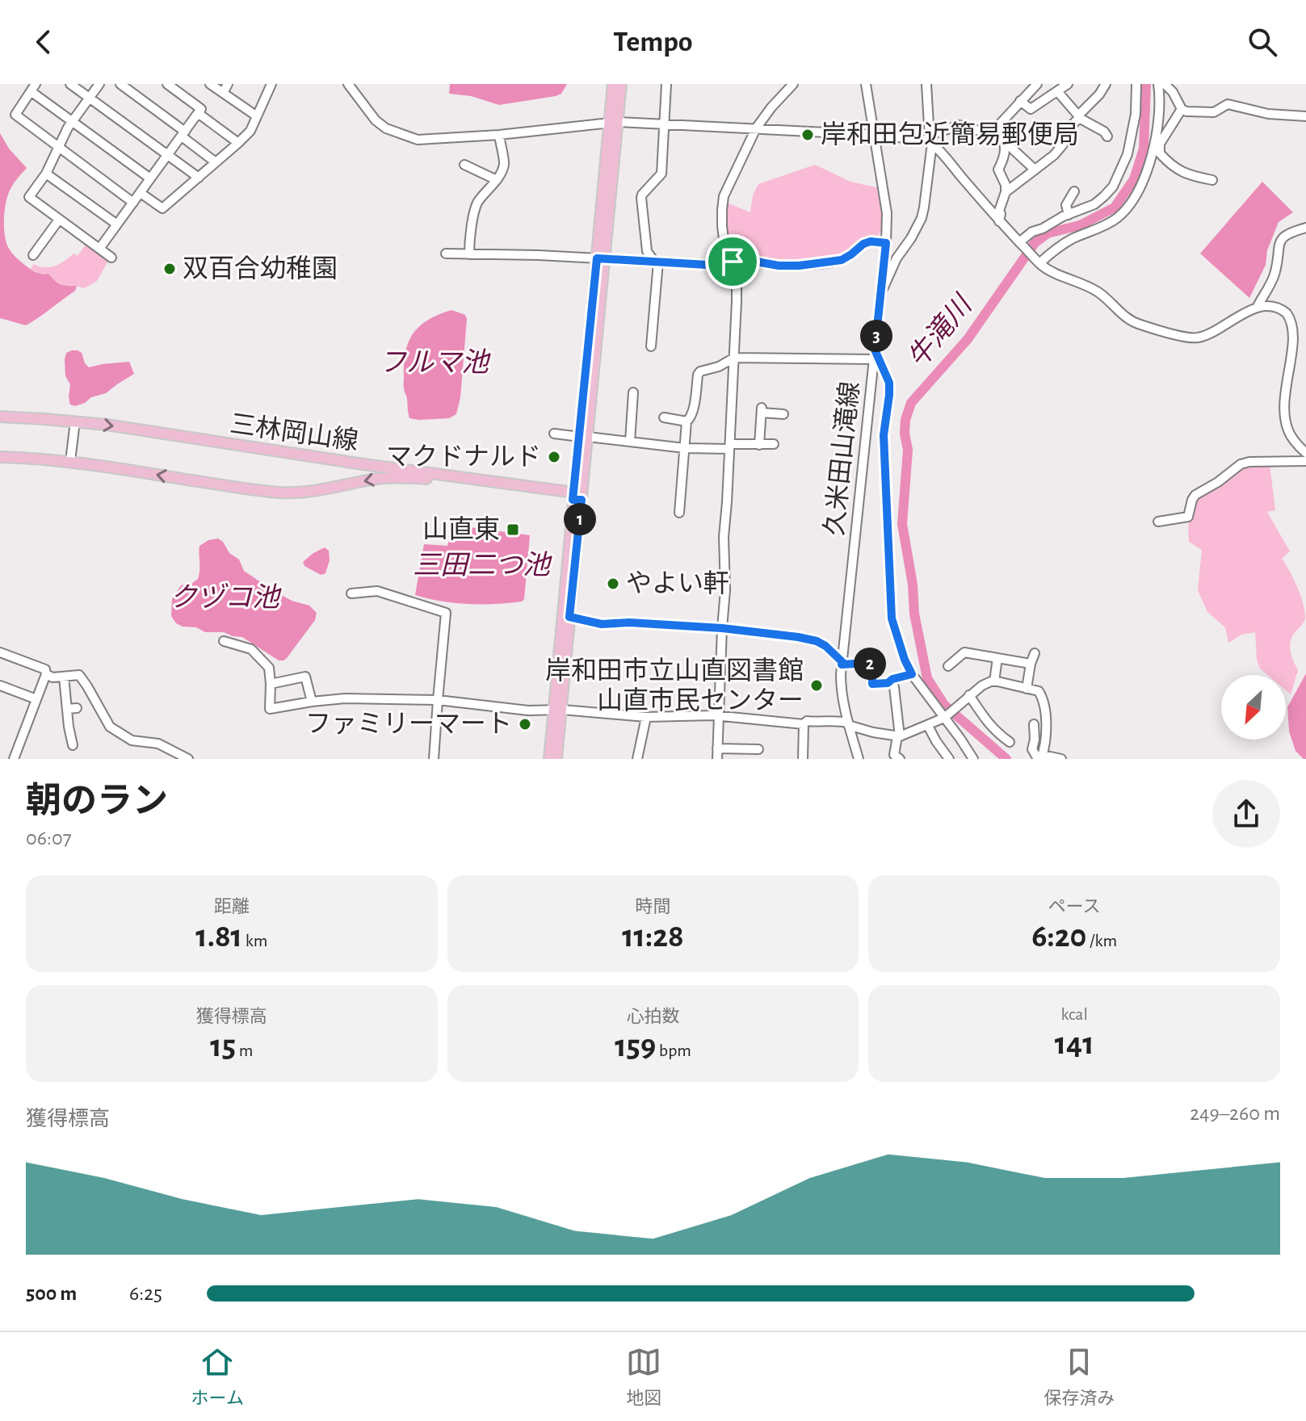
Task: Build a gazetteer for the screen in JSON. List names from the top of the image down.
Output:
{
  "streets": {
    "main road": ["三林岡山線"],
    "street": ["久米田山滝線"]
  },
  "water": [
    "牛滝川",
    "フルマ池",
    "三田二つ池",
    "クヅコ池"
  ],
  "places": {
    "other": [
      "岸和田包近簡易郵便局",
      "双百合幼稚園",
      "マクドナルド",
      "やよい軒",
      "岸和田市立山直図書館 山直市民センター",
      "ファミリーマート"
    ],
    "transit": ["山直東"]
  },
  "north": "bottom left",
  "page": {
    "header": "Tempo",
    "pins": ["3", "1", "2"],
    "heading": ["朝のラン", "06:07"],
    "stats": [
      ["距離", "1.81 km"],
      ["時間", "11:28"],
      ["ペース", "6:20 /km"],
      ["獲得標高", "15 m"],
      ["心拍数", "159 bpm"],
      ["kcal", "141"]
    ],
    "chart": ["獲得標高", "249–260 m"],
    "list": [
      {
        "name": "500 m",
        "note": "6:25"
      }
    ],
    "tabs": ["ホーム", "地図", "保存済み"]
  }
}
